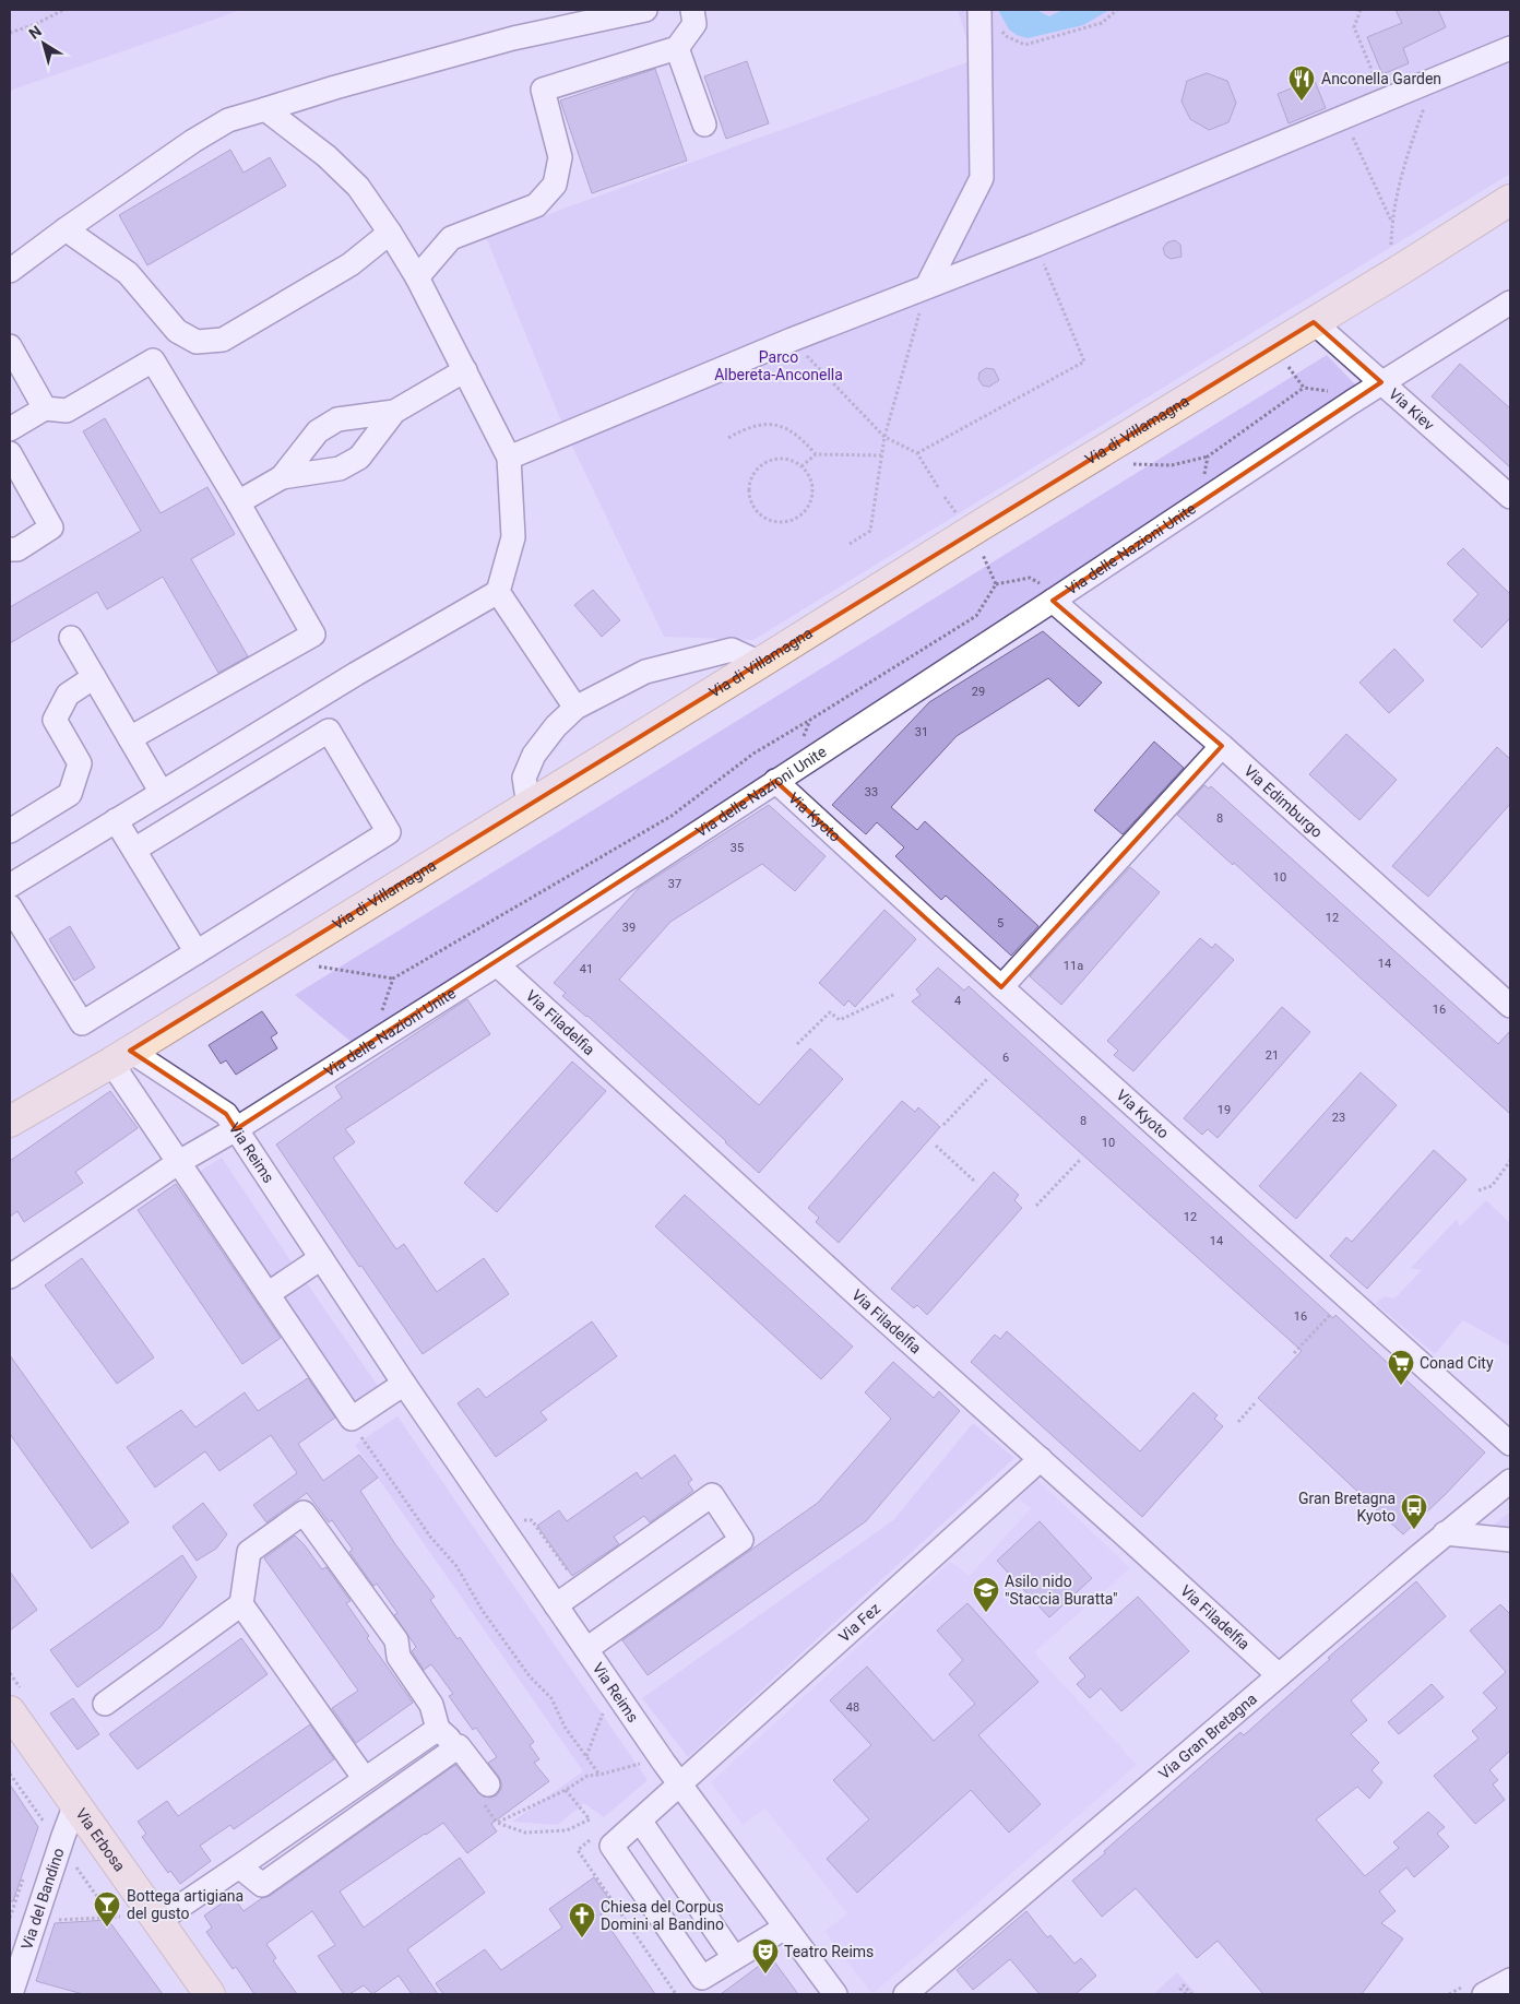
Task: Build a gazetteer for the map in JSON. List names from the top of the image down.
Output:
{
  "streets": {
    "main road": ["Via di Villamagna", "Via Erbosa"],
    "street": [
      "Via Kiev",
      "Via delle Nazioni Unite",
      "Via Edimburgo",
      "Via Kyoto",
      "Via Filadelfia",
      "Via Reims",
      "Via Fez",
      "Via Gran Bretagna",
      "Via del Bandino"
    ]
  },
  "crossings": [
    ["Via Kiev", "Via di Villamagna"],
    ["Via Kiev", "Via delle Nazioni Unite"],
    ["Via di Villamagna", "Via Reims"],
    ["Via delle Nazioni Unite", "Via Edimburgo"],
    ["Via delle Nazioni Unite", "Via Kyoto"],
    ["Via delle Nazioni Unite", "Via Filadelfia"],
    ["Via delle Nazioni Unite", "Via Reims"],
    ["Via Filadelfia", "Via Fez"],
    ["Via Filadelfia", "Via Gran Bretagna"],
    ["Via Reims", "Via Fez"],
    ["Via Erbosa", "Via del Bandino"]
  ],
  "parks": ["Parco Albereta-Anconella"],
  "places": {
    "restaurant": ["Anconella Garden"],
    "supermarket": ["Conad City"],
    "bus stop": ["Gran Bretagna Kyoto"],
    "school or university": ["Asilo nido \"Staccia Buratta\""],
    "bar": ["Bottega artigiana del gusto"],
    "church": ["Chiesa del Corpus Domini al Bandino"],
    "theatre": ["Teatro Reims"]
  },
  "house_numbers": [
    "29",
    "31",
    "33",
    "8",
    "35",
    "10",
    "37",
    "12",
    "5",
    "39",
    "14",
    "11a",
    "41",
    "4",
    "16",
    "21",
    "6",
    "19",
    "23",
    "8",
    "10",
    "12",
    "14",
    "16",
    "48"
  ],
  "north": "top left"
}
